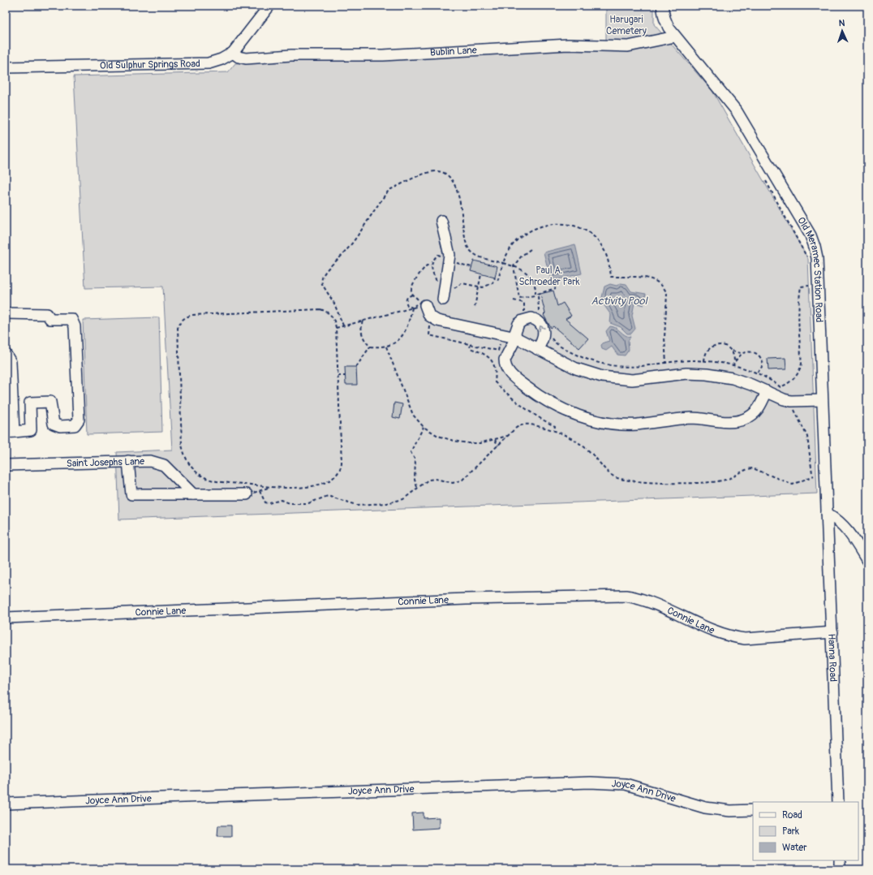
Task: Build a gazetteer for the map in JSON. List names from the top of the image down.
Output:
{
  "streets": {
    "street": [
      "Bublin Lane",
      "Old Sulphur Springs Road",
      "Old Meramec Station Road",
      "Saint Josephs Lane",
      "Connie Lane",
      "Hanna Road",
      "Joyce Ann Drive"
    ]
  },
  "crossings": [
    ["Bublin Lane", "Old Sulphur Springs Road"],
    ["Bublin Lane", "Old Meramec Station Road"],
    ["Old Meramec Station Road", "Hanna Road"],
    ["Connie Lane", "Hanna Road"]
  ],
  "water": ["Activity Pool"],
  "parks": ["Harugari Cemetery", "Paul A. Schroeder Park"],
  "legend": ["Road", "Park", "Water"],
  "north": "top"
}
